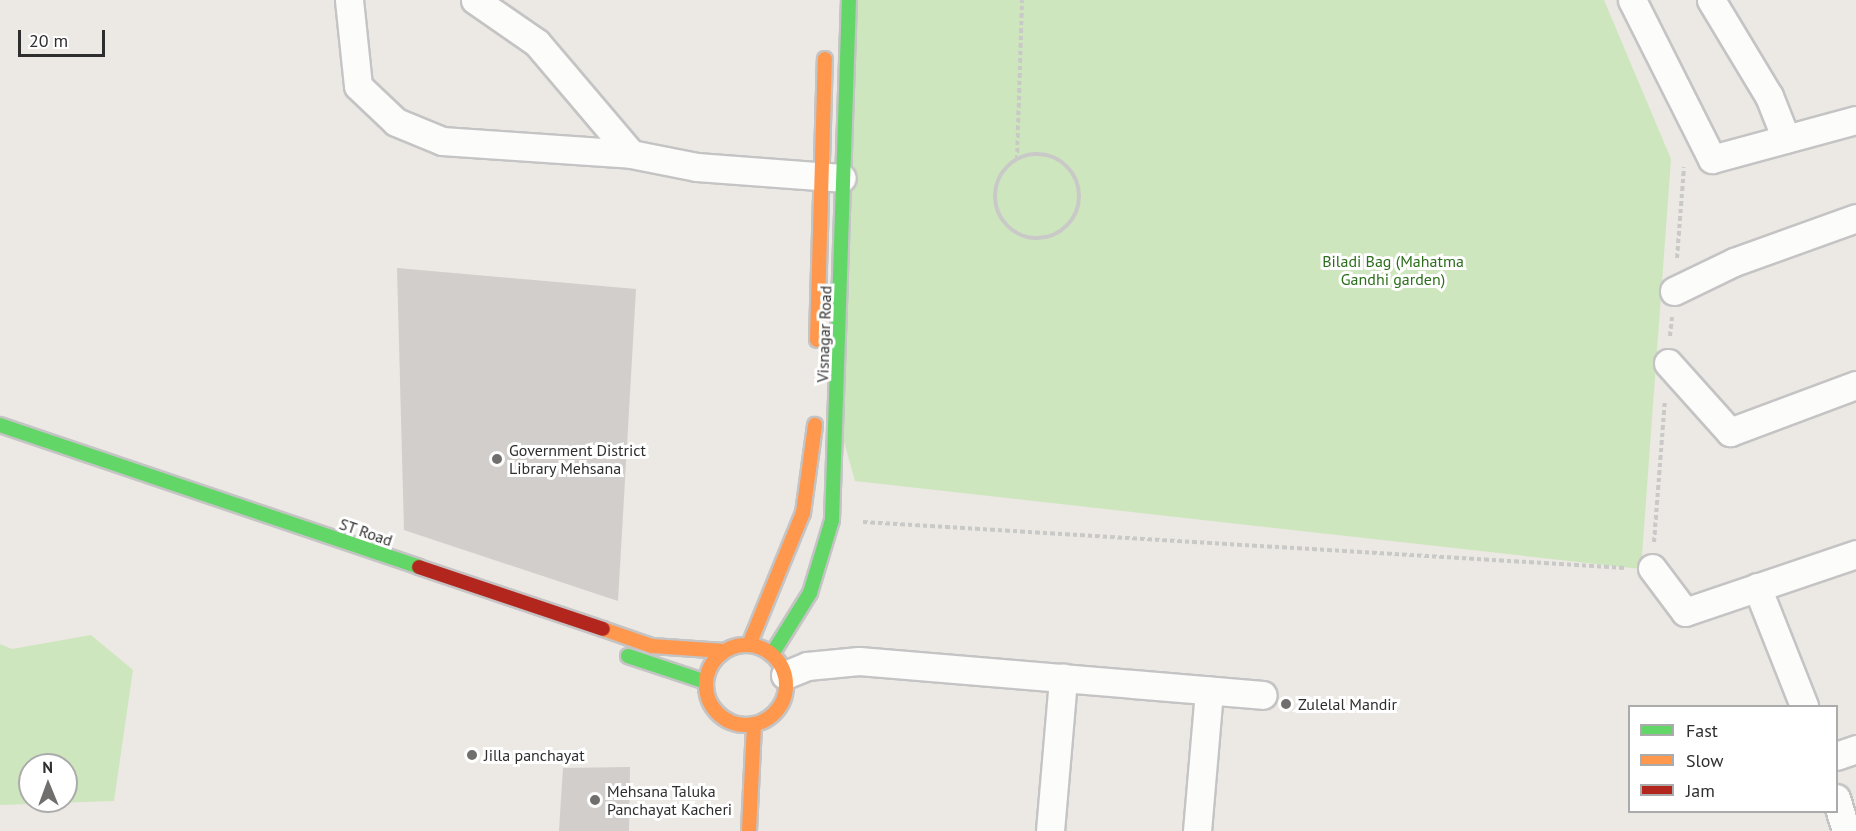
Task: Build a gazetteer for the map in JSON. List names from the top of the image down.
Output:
{
  "streets": {
    "main road": ["Visnagar Road", "ST Road"]
  },
  "crossings": [
    ["Visnagar Road", "ST Road"]
  ],
  "parks": ["Biladi Bag (Mahatma Gandhi garden)"],
  "places": [
    "Government District Library Mehsana",
    "Zulelal Mandir",
    "Jilla panchayat",
    "Mehsana Taluka Panchayat Kacheri"
  ],
  "legend": ["Fast", "Slow", "Jam"],
  "scale_bar": "20 m",
  "north": "top"
}
